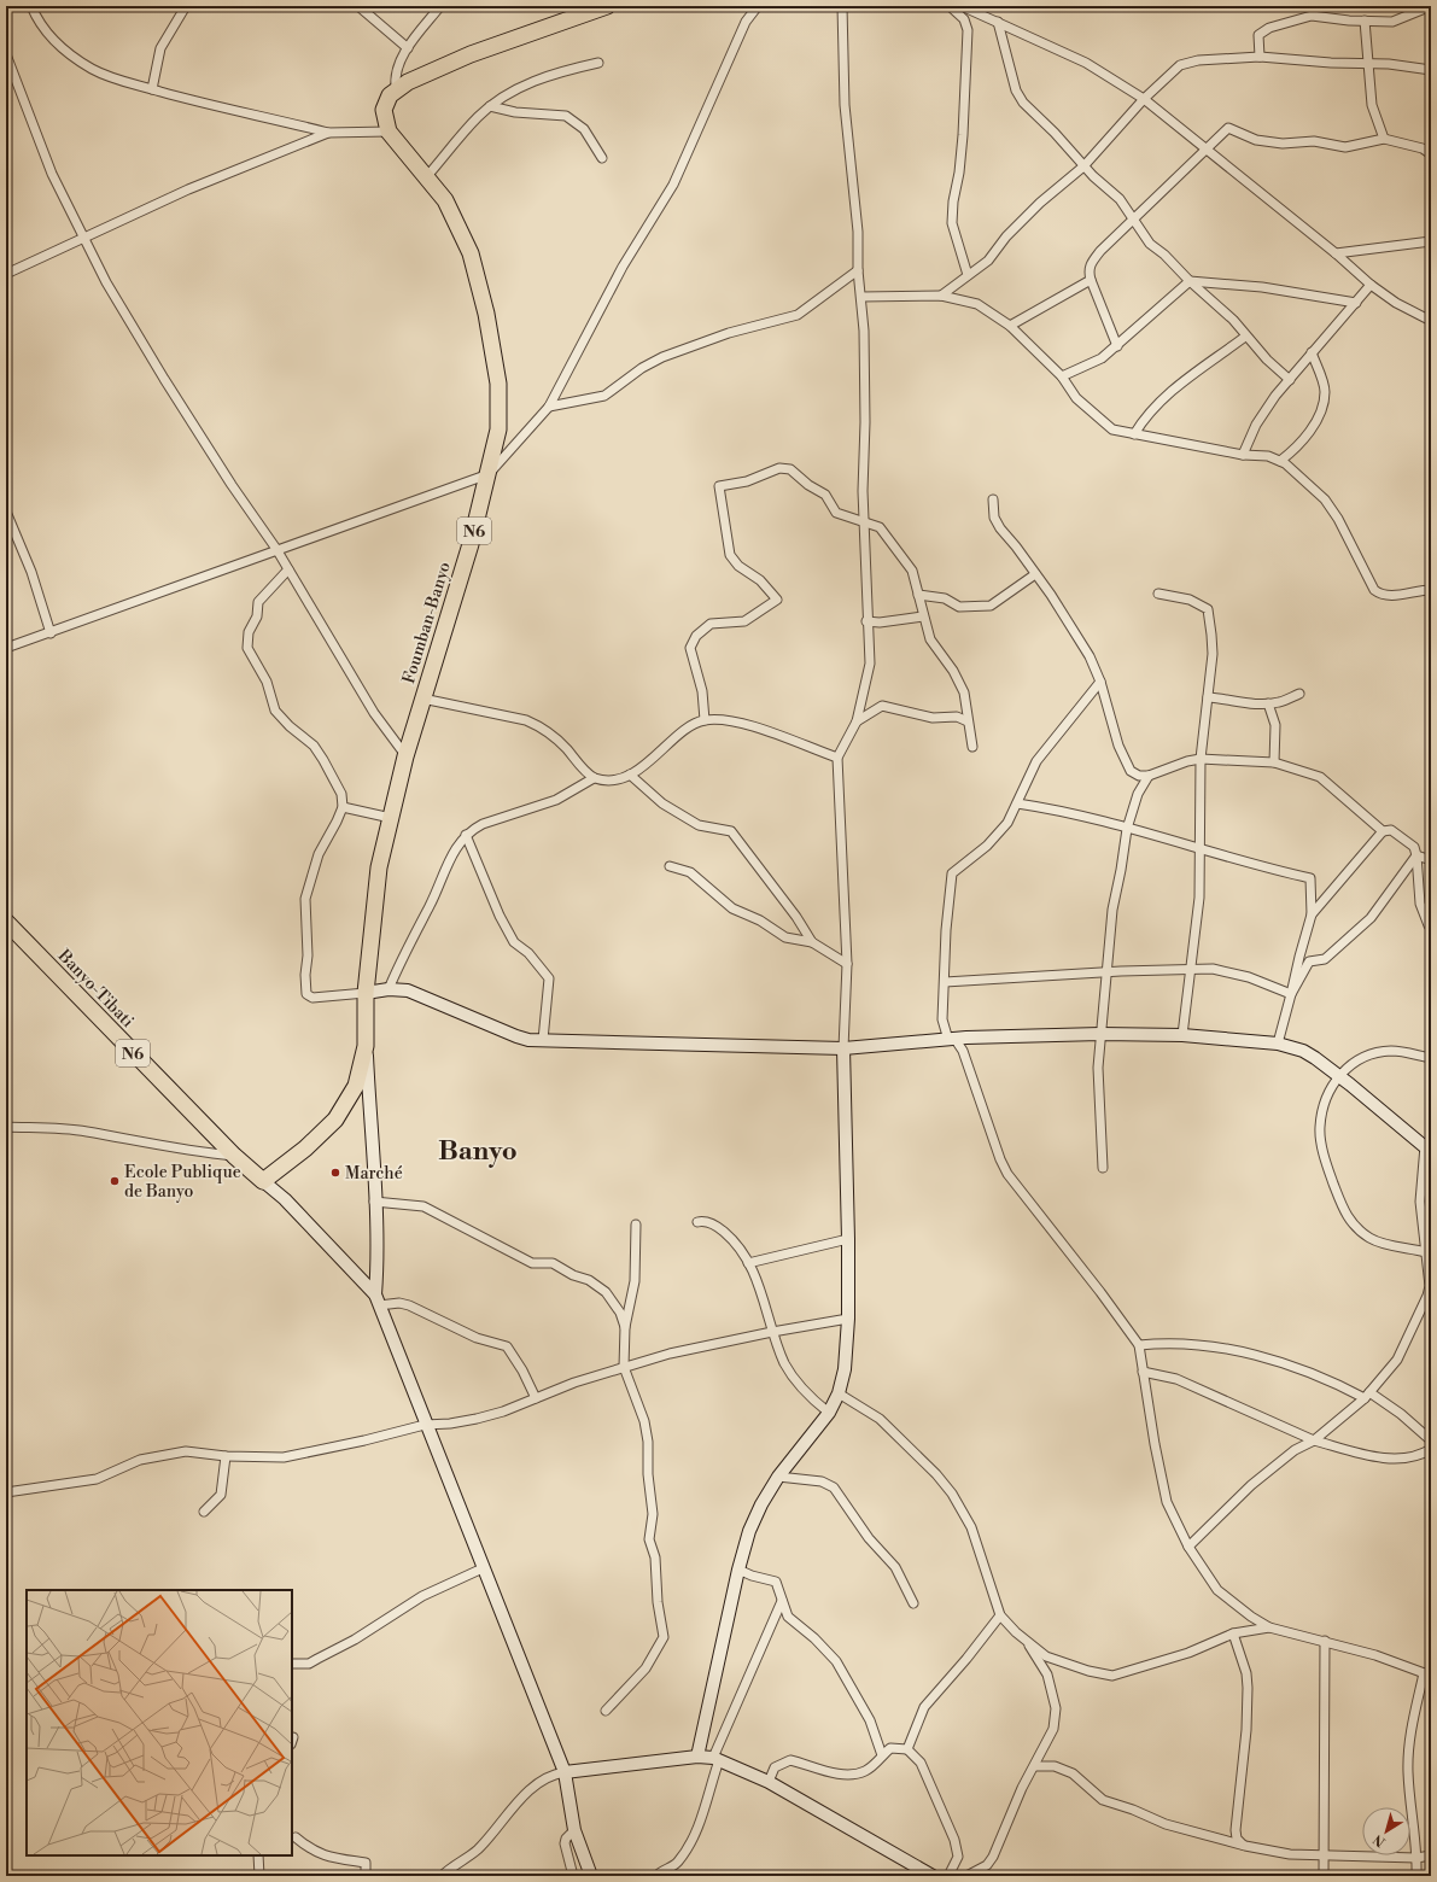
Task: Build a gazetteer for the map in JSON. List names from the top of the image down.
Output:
{
  "streets": {
    "highway": ["N6", "Foumban-Banyo", "Banyo-Tibati"]
  },
  "crossings": [
    ["Foumban-Banyo", "Banyo-Tibati"]
  ],
  "districts": ["Banyo"],
  "places": ["Marché", "Ecole Publique de Banyo"],
  "north": "bottom left"
}
